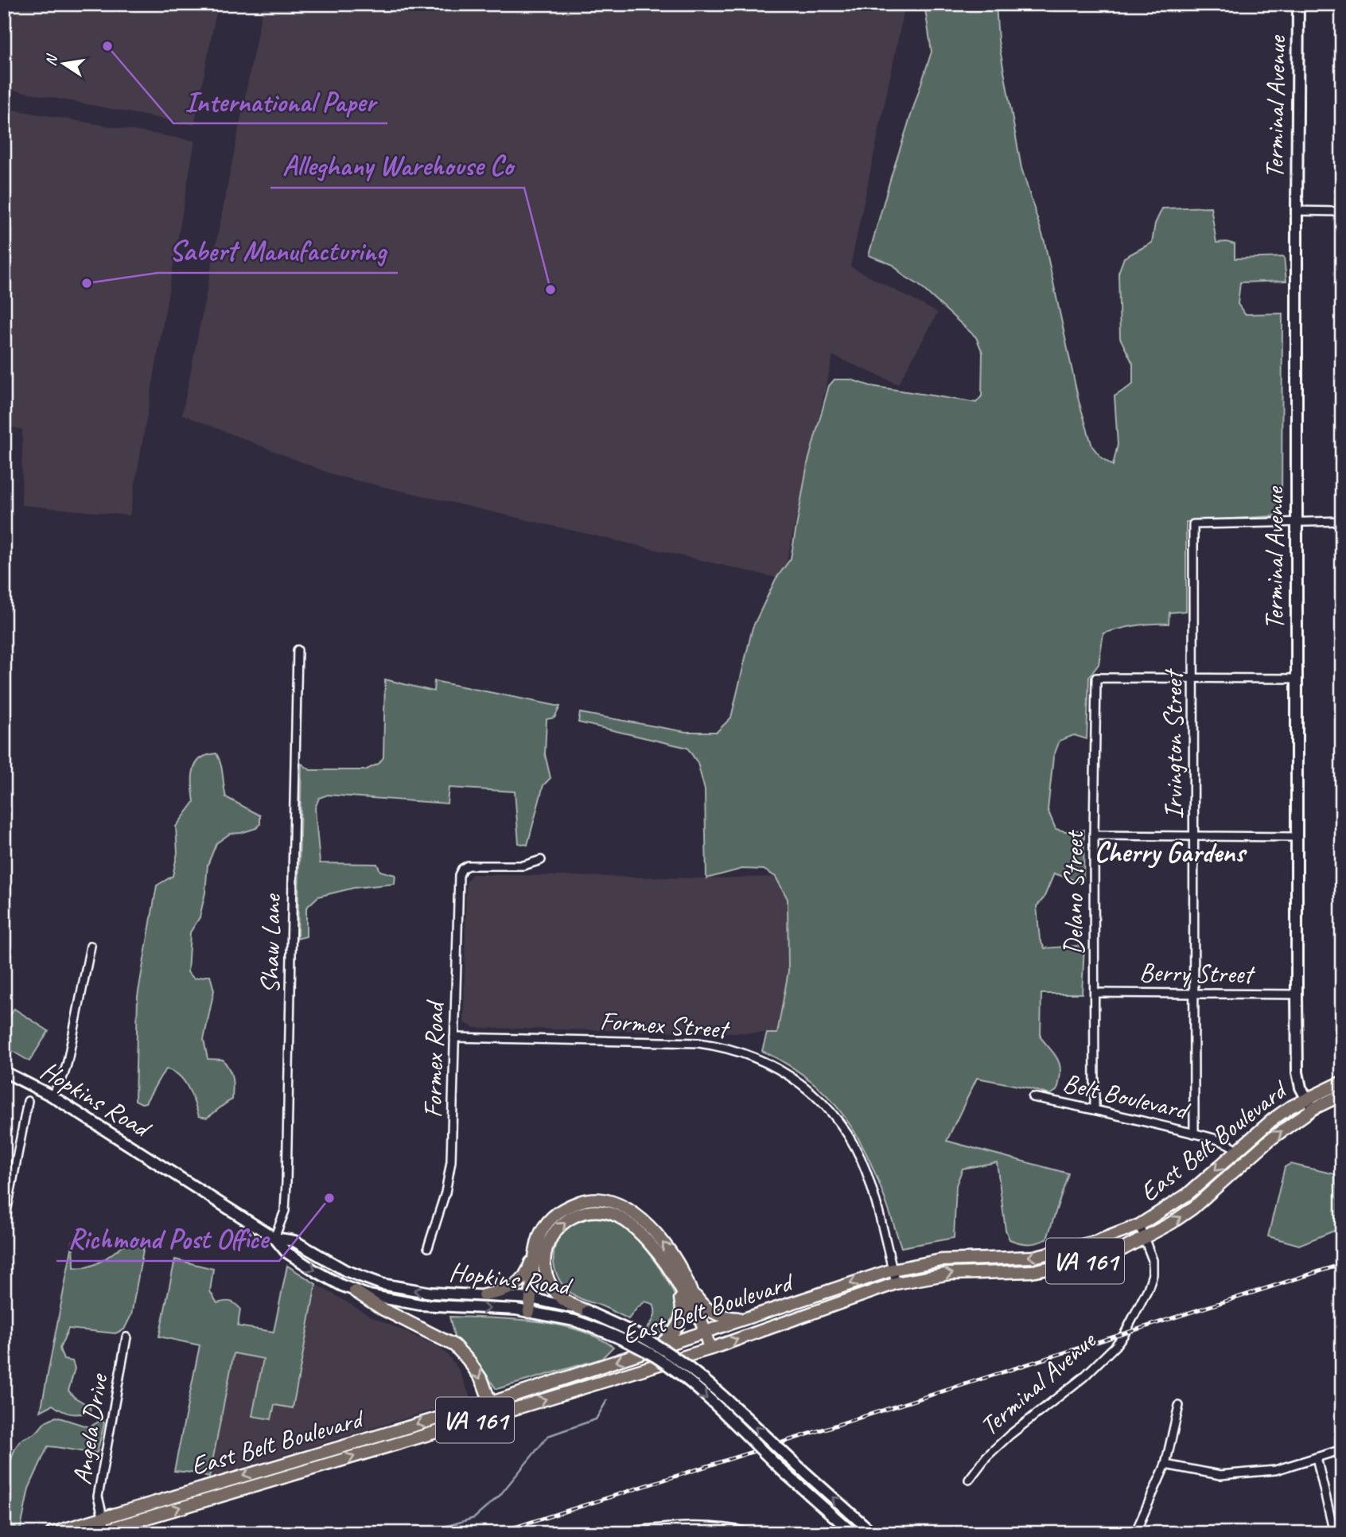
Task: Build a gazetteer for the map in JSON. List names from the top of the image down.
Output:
{
  "streets": {
    "main road": [
      "Terminal Avenue",
      "Hopkins Road",
      "East Belt Boulevard",
      "VA 161"
    ],
    "street": [
      "Irvington Street",
      "Delano Street",
      "Shaw Lane",
      "Berry Street",
      "Formex Street",
      "Formex Road",
      "Belt Boulevard",
      "Angela Drive"
    ]
  },
  "crossings": [
    ["Terminal Avenue", "Irvington Street"],
    ["Terminal Avenue", "Berry Street"],
    ["Terminal Avenue", "East Belt Boulevard"],
    ["Irvington Street", "Delano Street"],
    ["Irvington Street", "Berry Street"],
    ["Irvington Street", "Belt Boulevard"],
    ["Delano Street", "Berry Street"],
    ["Delano Street", "Belt Boulevard"],
    ["Shaw Lane", "Hopkins Road"],
    ["Formex Street", "Formex Road"],
    ["Formex Street", "East Belt Boulevard"],
    ["Belt Boulevard", "East Belt Boulevard"],
    ["East Belt Boulevard", "Angela Drive"]
  ],
  "districts": ["Cherry Gardens"],
  "places": [
    "International Paper",
    "Sabert Manufacturing",
    "Alleghany Warehouse Co",
    "Richmond Post Office"
  ],
  "north": "left"
}
